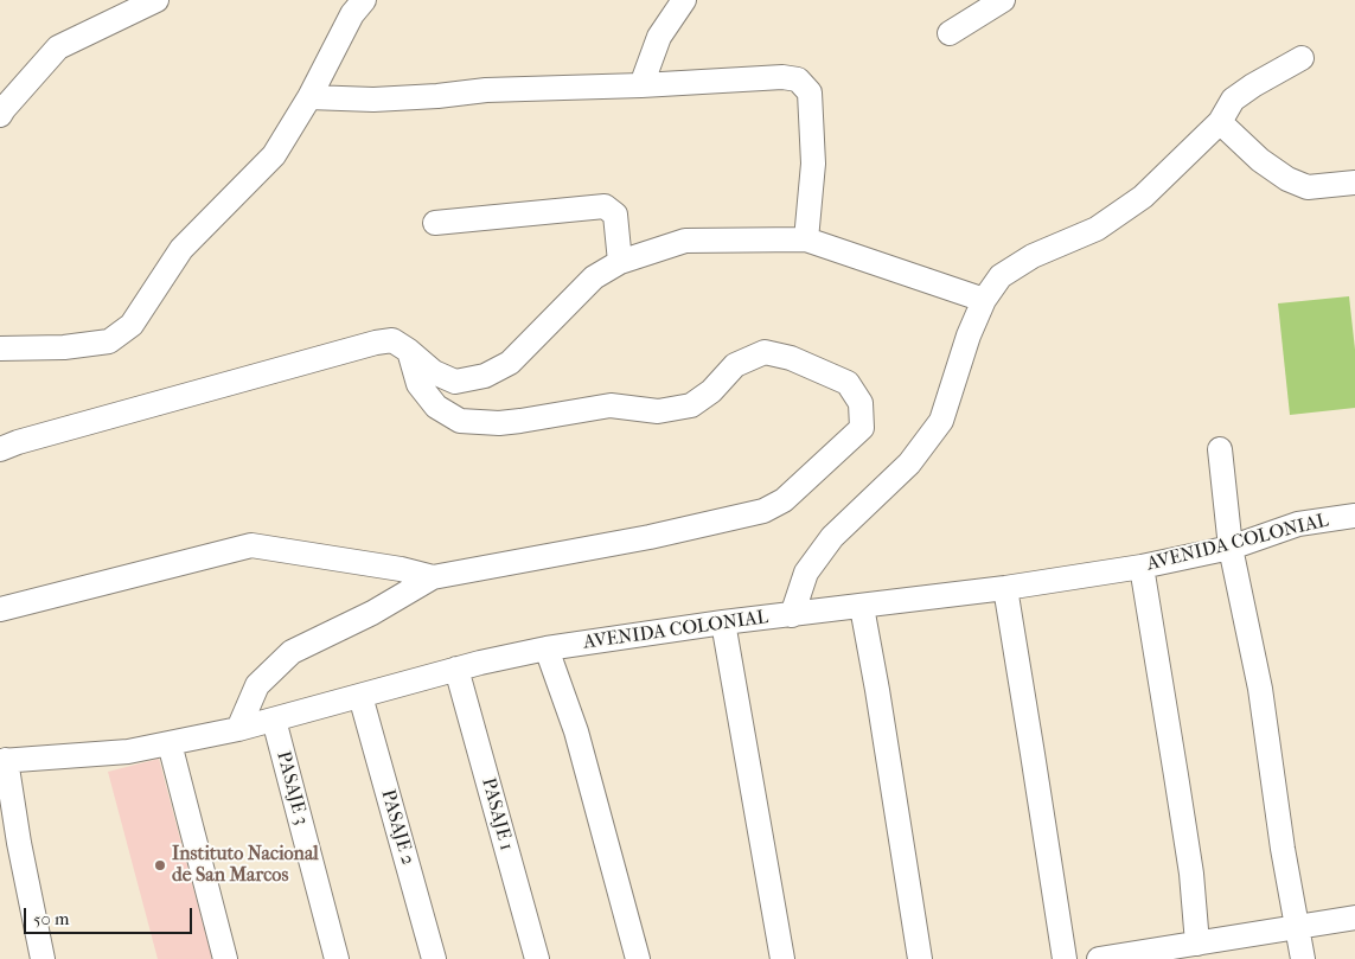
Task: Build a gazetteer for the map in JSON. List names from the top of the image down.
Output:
{
  "streets": {
    "street": [
      "AVENIDA COLONIAL",
      "PASAJE 3",
      "PASAJE 1",
      "PASAJE 2"
    ]
  },
  "crossings": [
    ["AVENIDA COLONIAL", "PASAJE 3"],
    ["AVENIDA COLONIAL", "PASAJE 1"],
    ["AVENIDA COLONIAL", "PASAJE 2"]
  ],
  "places": ["Instituto Nacional de San Marcos"],
  "scale_bar": "50 m"
}
